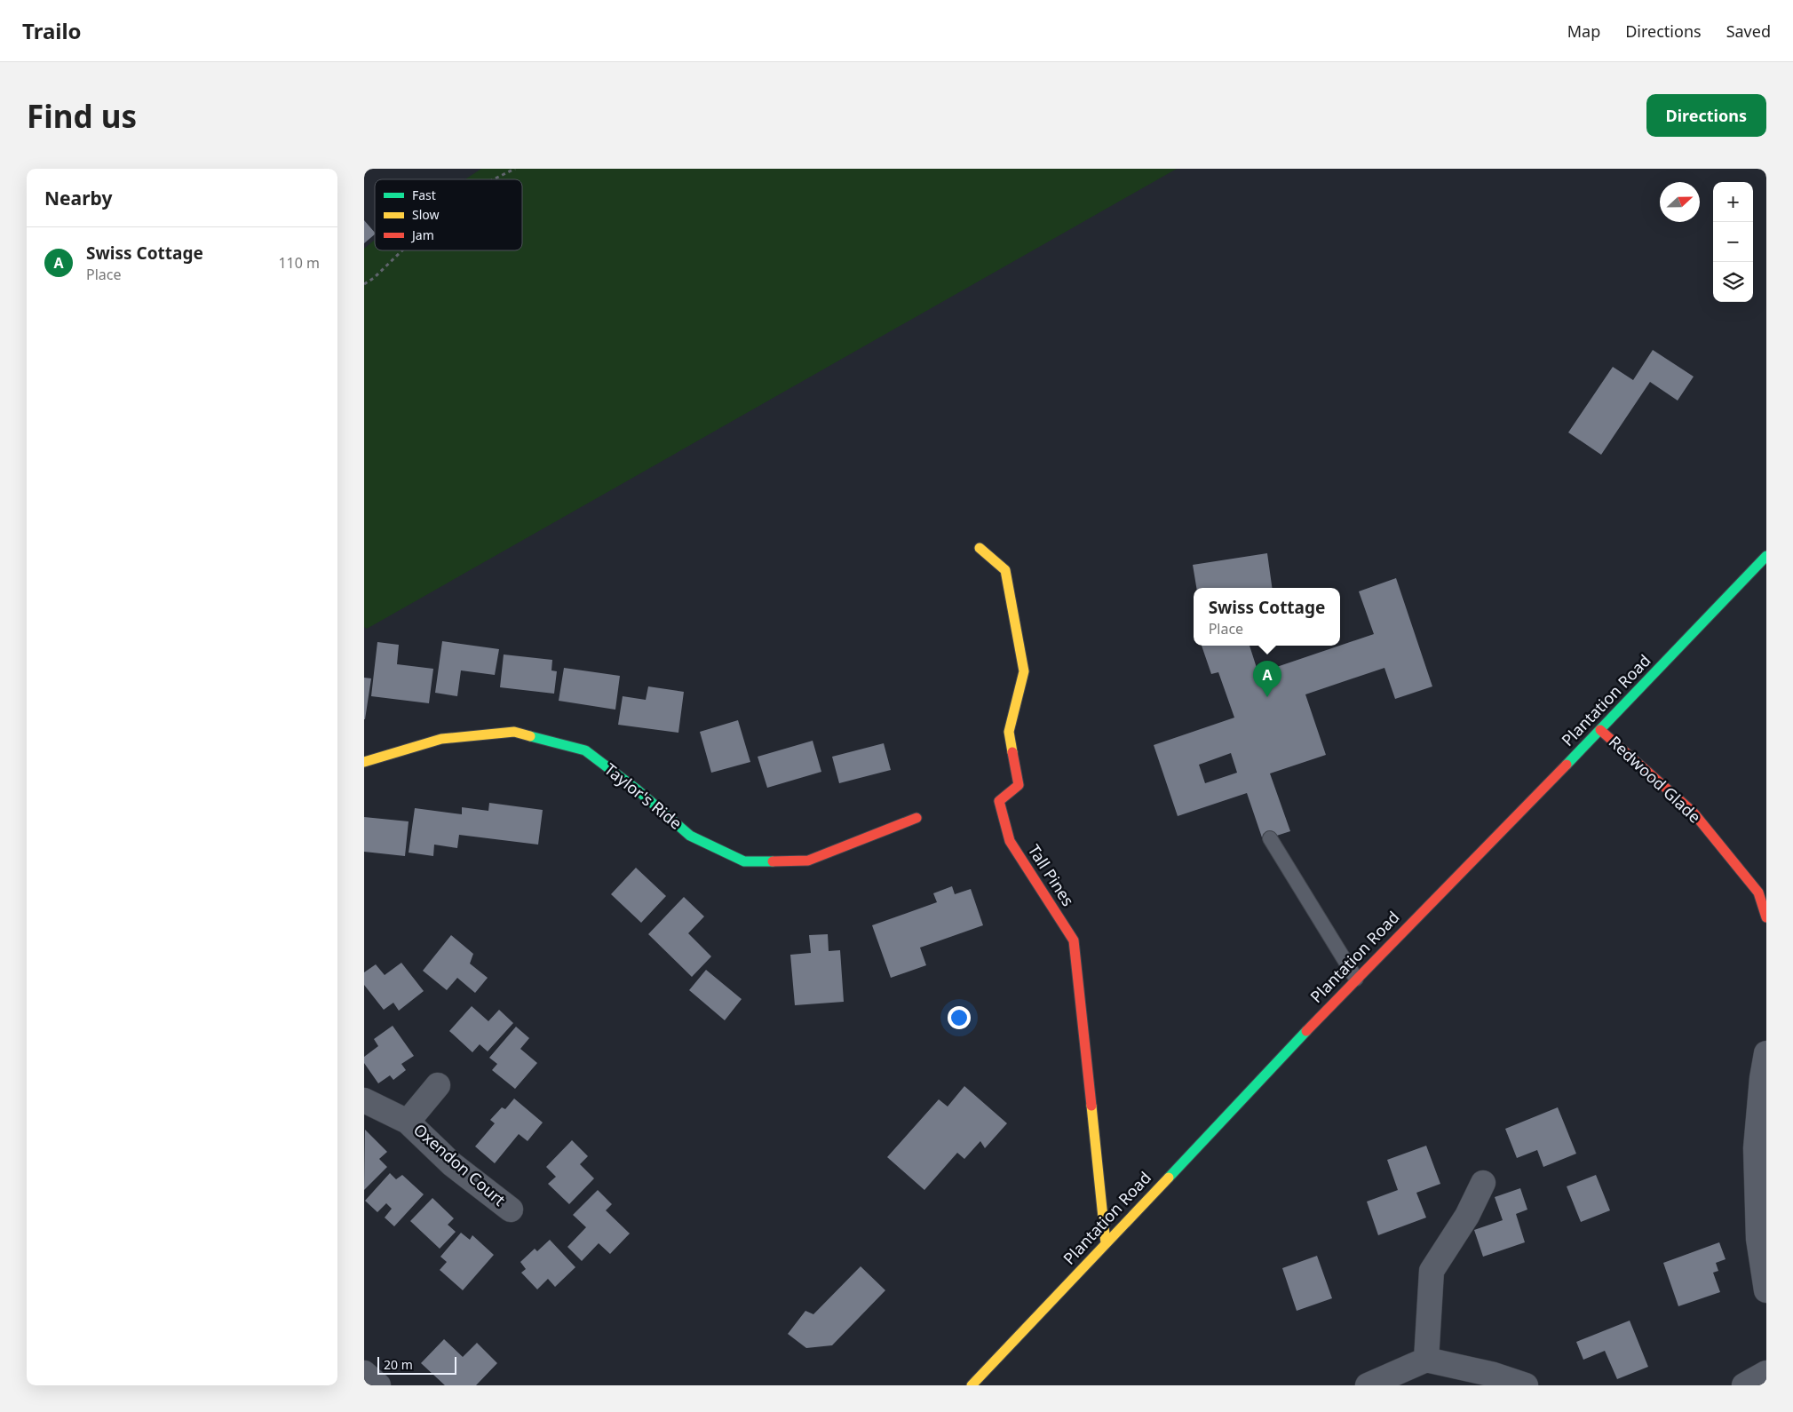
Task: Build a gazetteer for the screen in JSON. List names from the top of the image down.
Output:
{
  "streets": {
    "street": [
      "Plantation Road",
      "Redwood Glade",
      "Taylor's Ride",
      "Tall Pines",
      "Oxendon Court"
    ]
  },
  "crossings": [
    ["Plantation Road", "Redwood Glade"],
    ["Plantation Road", "Tall Pines"]
  ],
  "legend": ["Fast", "Slow", "Jam"],
  "scale_bar": "20 m",
  "north": "right",
  "page": {
    "header": "Trailo",
    "nav": ["Map", "Directions", "Saved"],
    "buttons": "Directions",
    "title": "Find us",
    "heading": "Nearby",
    "map_buttons": ["+", "−"],
    "list": [
      {
        "mark": "A",
        "name": "Swiss Cottage",
        "note": "Place",
        "value": "110 m"
      }
    ],
    "popup": ["Swiss Cottage", "Place"],
    "pins": "A",
    "scale": "20 m"
  }
}
